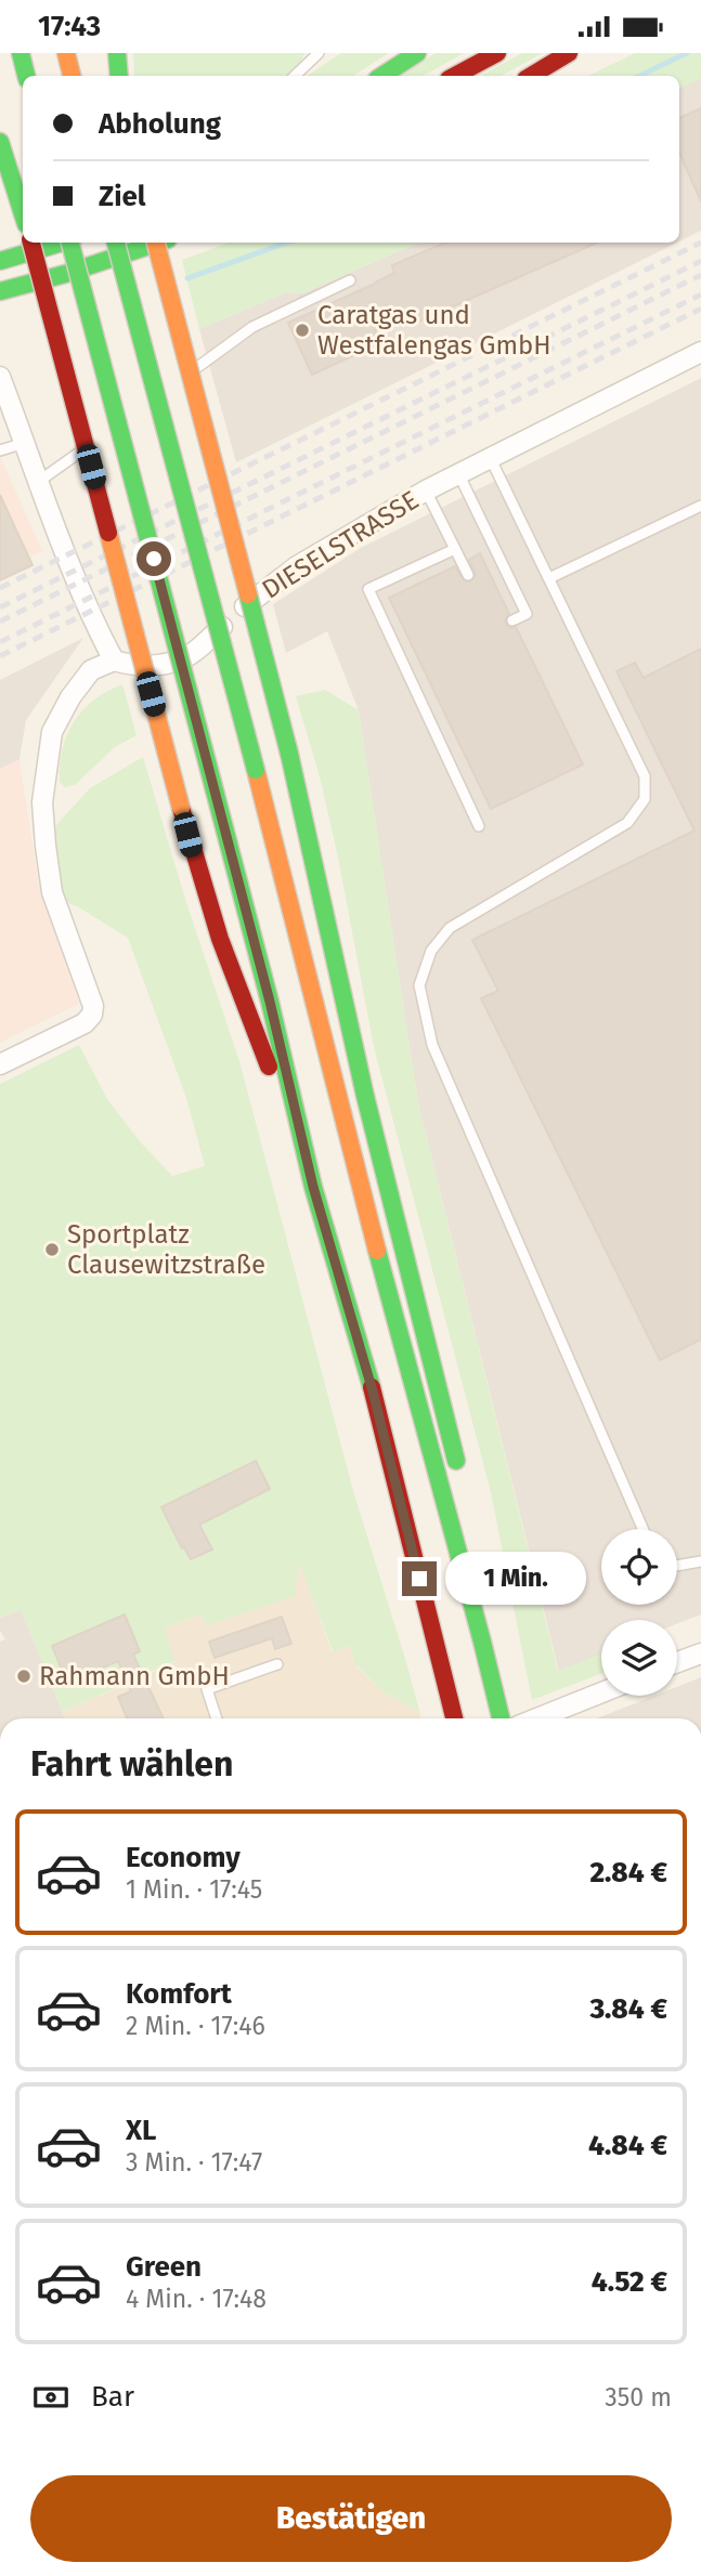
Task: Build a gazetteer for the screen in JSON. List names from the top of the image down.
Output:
{
  "streets": {
    "street": ["DIESELSTRASSE"]
  },
  "places": ["Caratgas und Westfalengas GmbH", "Sportplatz Clausewitzstraße", "Rahmann GmbH"],
  "page": {
    "status": "17:43",
    "banner": ["Abholung", "Ziel"],
    "bubble": "1 Min.",
    "heading": "Fahrt wählen",
    "list": [
      {
        "name": "Economy",
        "note": "1 Min. · 17:45",
        "value": "2.84 €"
      },
      {
        "name": "Komfort",
        "note": "2 Min. · 17:46",
        "value": "3.84 €"
      },
      {
        "name": "XL",
        "note": "3 Min. · 17:47",
        "value": "4.84 €"
      },
      {
        "name": "Green",
        "note": "4 Min. · 17:48",
        "value": "4.52 €"
      }
    ],
    "pay": ["Bar", "350 m"],
    "buttons": "Bestätigen"
  }
}
